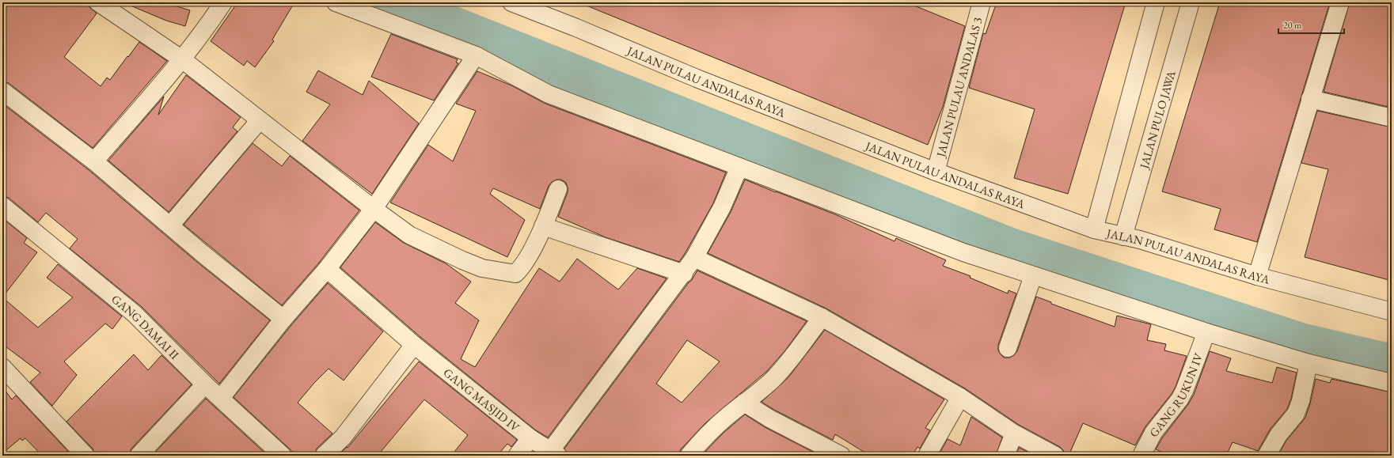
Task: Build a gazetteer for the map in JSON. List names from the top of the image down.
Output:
{
  "streets": {
    "street": [
      "JALAN PULAU ANDALAS RAYA",
      "JALAN PULAU ANDALAS 3",
      "JALAN PULO JAWA",
      "GANG DAMAI II",
      "GANG RUKUN IV",
      "GANG MASJID IV"
    ]
  },
  "crossings": [
    ["JALAN PULAU ANDALAS RAYA", "JALAN PULAU ANDALAS 3"],
    ["JALAN PULAU ANDALAS RAYA", "JALAN PULO JAWA"]
  ],
  "scale_bar": "20 m"
}
